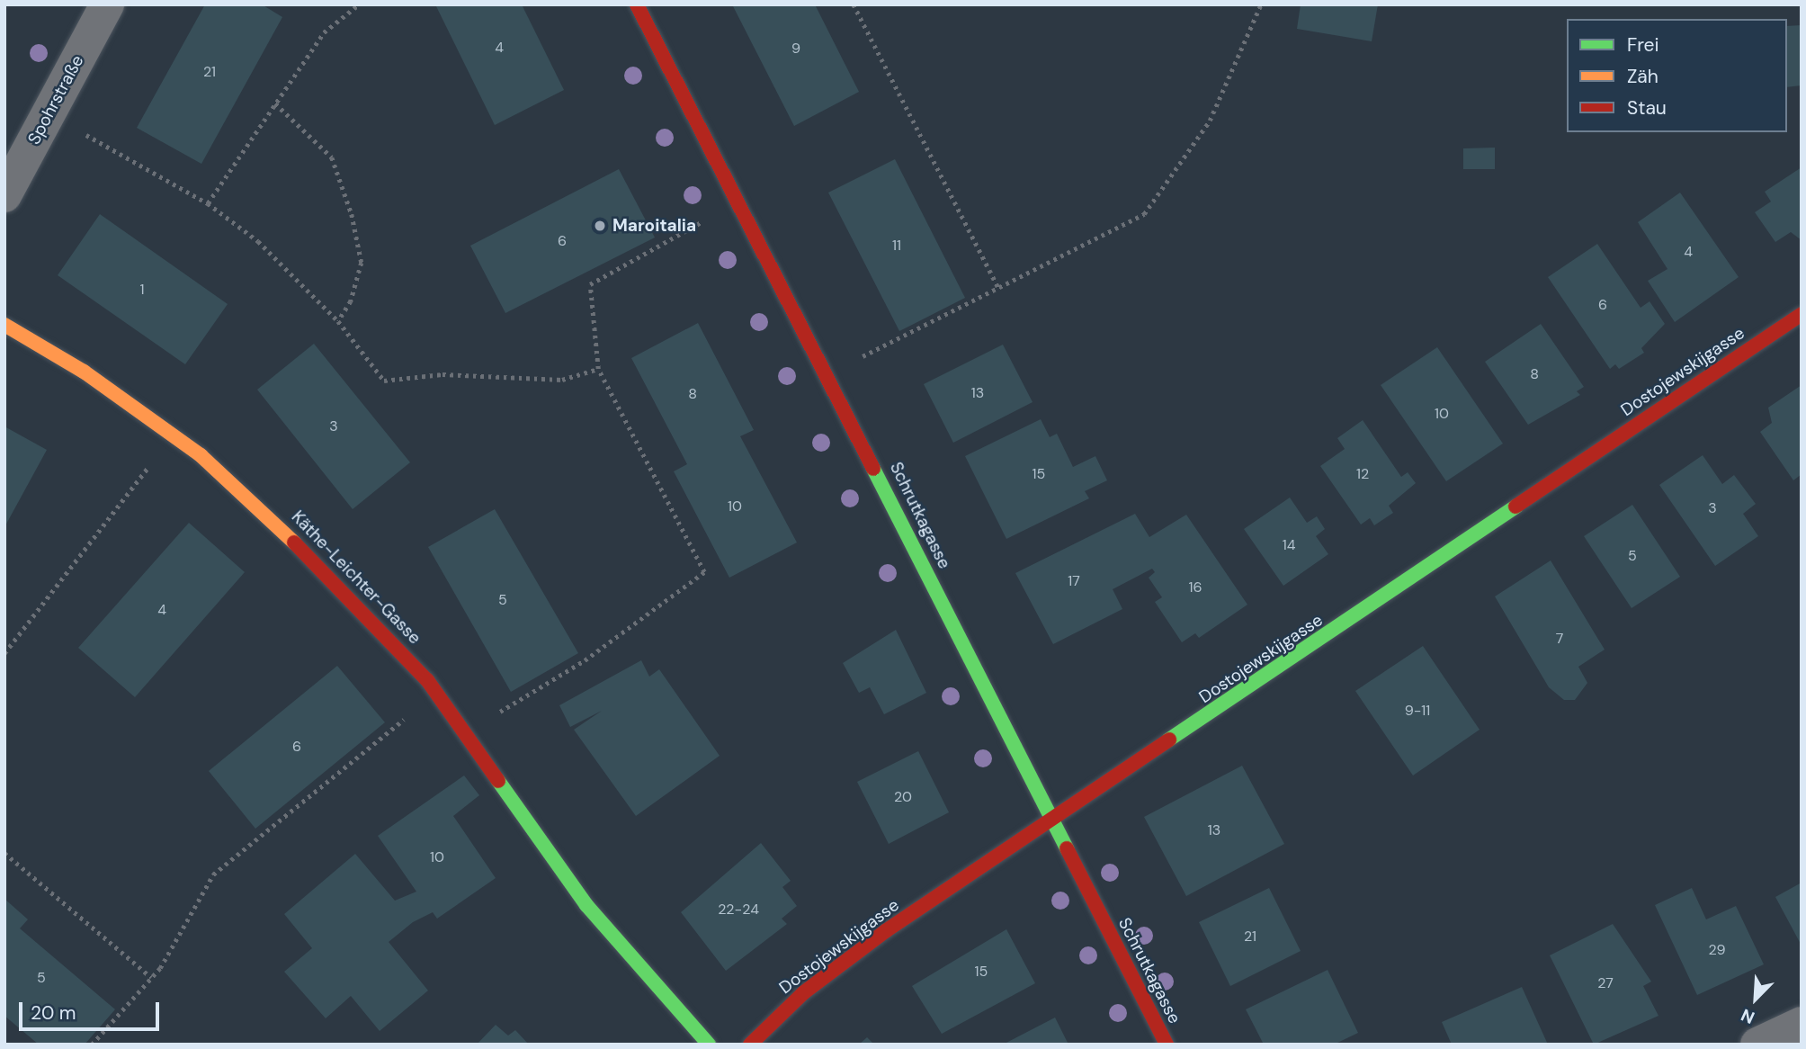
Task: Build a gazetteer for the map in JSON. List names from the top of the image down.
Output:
{
  "streets": {
    "street": [
      "Spohrstraße",
      "Dostojewskijgasse",
      "Schrutkagasse",
      "Käthe-Leichter-Gasse"
    ]
  },
  "crossings": [
    ["Dostojewskijgasse", "Schrutkagasse"]
  ],
  "places": ["Maroitalia"],
  "house_numbers": [
    "4",
    "9",
    "21",
    "6",
    "11",
    "4",
    "1",
    "6",
    "8",
    "13",
    "8",
    "10",
    "3",
    "15",
    "12",
    "10",
    "3",
    "14",
    "5",
    "17",
    "16",
    "5",
    "4",
    "7",
    "9-11",
    "6",
    "20",
    "13",
    "10",
    "22-24",
    "21",
    "29",
    "15",
    "5",
    "27"
  ],
  "legend": ["Frei", "Zäh", "Stau"],
  "scale_bar": "20 m",
  "north": "bottom left"
}
